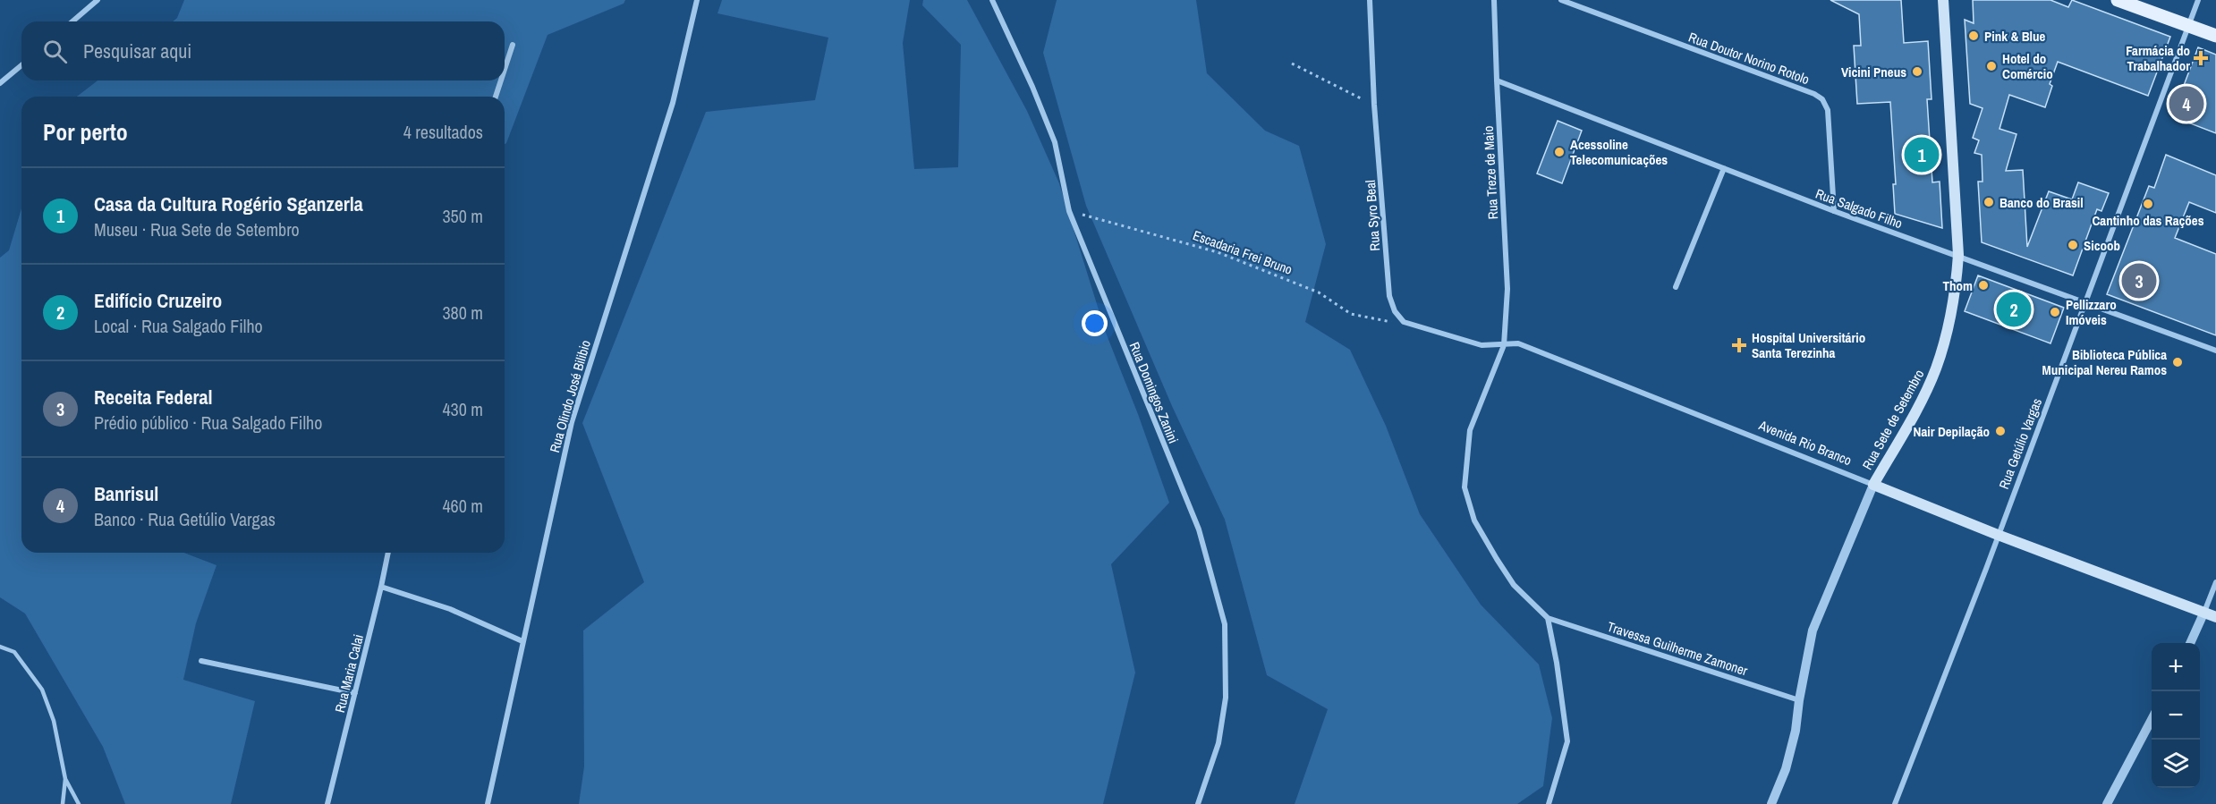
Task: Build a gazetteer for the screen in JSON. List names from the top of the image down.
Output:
{
  "streets": {
    "main road": ["Rua Sete de Setembro", "Avenida Rio Branco"],
    "street": [
      "Rua Doutor Norino Rotolo",
      "Rua Treze de Maio",
      "Rua Salgado Filho",
      "Rua Syro Beal",
      "Rua Domingos Zanini",
      "Rua Olindo José Bilibio",
      "Rua Getúlio Vargas",
      "Travessa Guilherme Zamoner",
      "Rua Maria Calai"
    ],
    "path": ["Escadaria Frei Bruno"]
  },
  "crossings": [
    ["Rua Doutor Norino Rotolo", "Rua Salgado Filho"],
    ["Rua Treze de Maio", "Rua Salgado Filho"],
    ["Rua Treze de Maio", "Avenida Rio Branco"],
    ["Rua Treze de Maio", "Travessa Guilherme Zamoner"],
    ["Rua Salgado Filho", "Rua Sete de Setembro"],
    ["Rua Salgado Filho", "Rua Getúlio Vargas"],
    ["Rua Syro Beal", "Escadaria Frei Bruno"],
    ["Escadaria Frei Bruno", "Rua Domingos Zanini"],
    ["Rua Sete de Setembro", "Avenida Rio Branco"],
    ["Rua Sete de Setembro", "Travessa Guilherme Zamoner"],
    ["Avenida Rio Branco", "Rua Getúlio Vargas"]
  ],
  "places": {
    "other": [
      "Pink & Blue",
      "Hotel do Comércio",
      "Vicini Pneus",
      "Acessoline Telecomunicações",
      "Banco do Brasil",
      "Cantinho das Rações",
      "Sicoob",
      "Thom",
      "Pellizzaro Imóveis",
      "Biblioteca Pública Municipal Nereu Ramos",
      "Nair Depilação"
    ],
    "health": ["Farmácia do Trabalhador", "Hospital Universitário Santa Terezinha"]
  },
  "page": {
    "search": "Pesquisar aqui",
    "pins": [
      "4",
      "1",
      "3",
      "2"
    ],
    "heading": ["Por perto", "4 resultados"],
    "list": [
      {
        "mark": "1",
        "name": "Casa da Cultura Rogério Sganzerla",
        "note": "Museu · Rua Sete de Setembro",
        "value": "350 m"
      },
      {
        "mark": "2",
        "name": "Edifício Cruzeiro",
        "note": "Local · Rua Salgado Filho",
        "value": "380 m"
      },
      {
        "mark": "3",
        "name": "Receita Federal",
        "note": "Prédio público · Rua Salgado Filho",
        "value": "430 m"
      },
      {
        "mark": "4",
        "name": "Banrisul",
        "note": "Banco · Rua Getúlio Vargas",
        "value": "460 m"
      }
    ],
    "map_buttons": ["+", "−"]
  }
}
